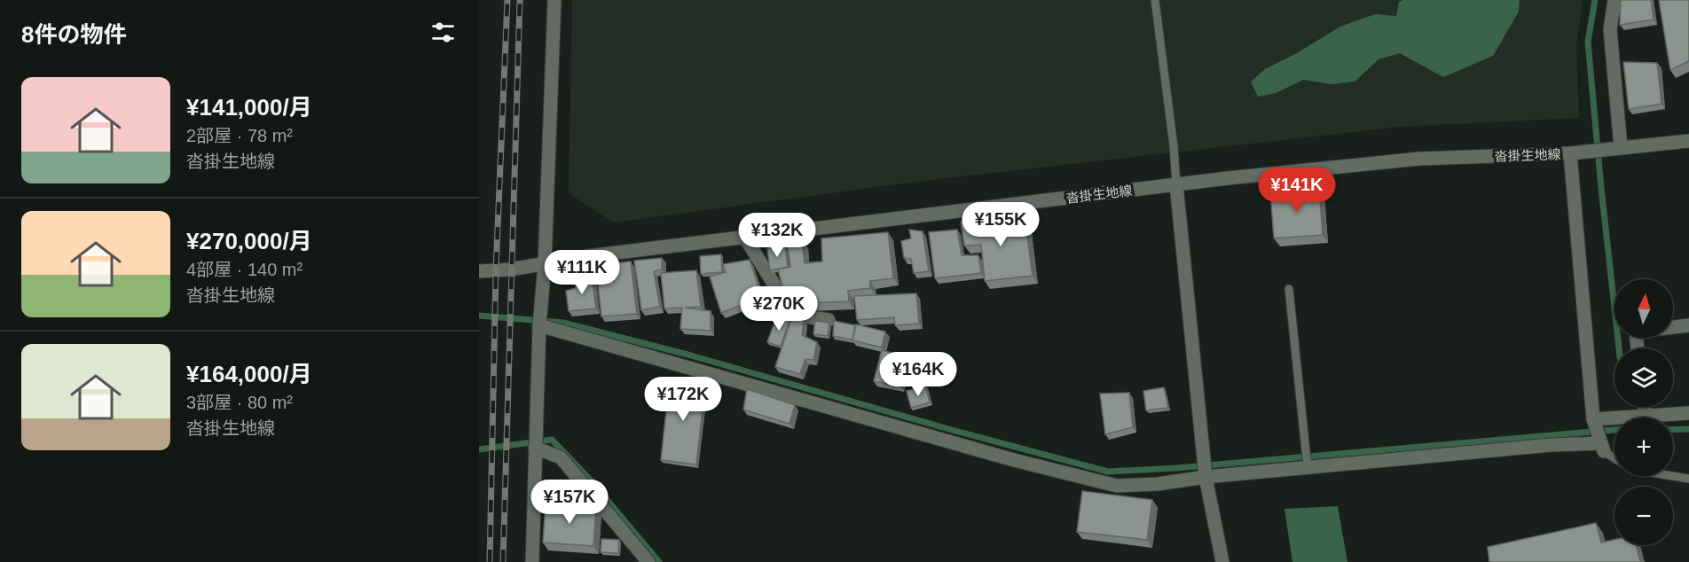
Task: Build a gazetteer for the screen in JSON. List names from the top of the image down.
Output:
{
  "streets": {
    "street": ["沓掛生地線"]
  },
  "north": "top",
  "page": {
    "heading": "8件の物件",
    "list": [
      {
        "name": "¥141,000/月",
        "note": "2部屋 · 78 m² · 沓掛生地線"
      },
      {
        "name": "¥270,000/月",
        "note": "4部屋 · 140 m² · 沓掛生地線"
      },
      {
        "name": "¥164,000/月",
        "note": "3部屋 · 80 m² · 沓掛生地線"
      }
    ],
    "price": [
      "¥141K",
      "¥155K",
      "¥132K",
      "¥111K",
      "¥270K",
      "¥164K",
      "¥172K",
      "¥157K"
    ],
    "map_buttons": ["+", "−"]
  }
}
